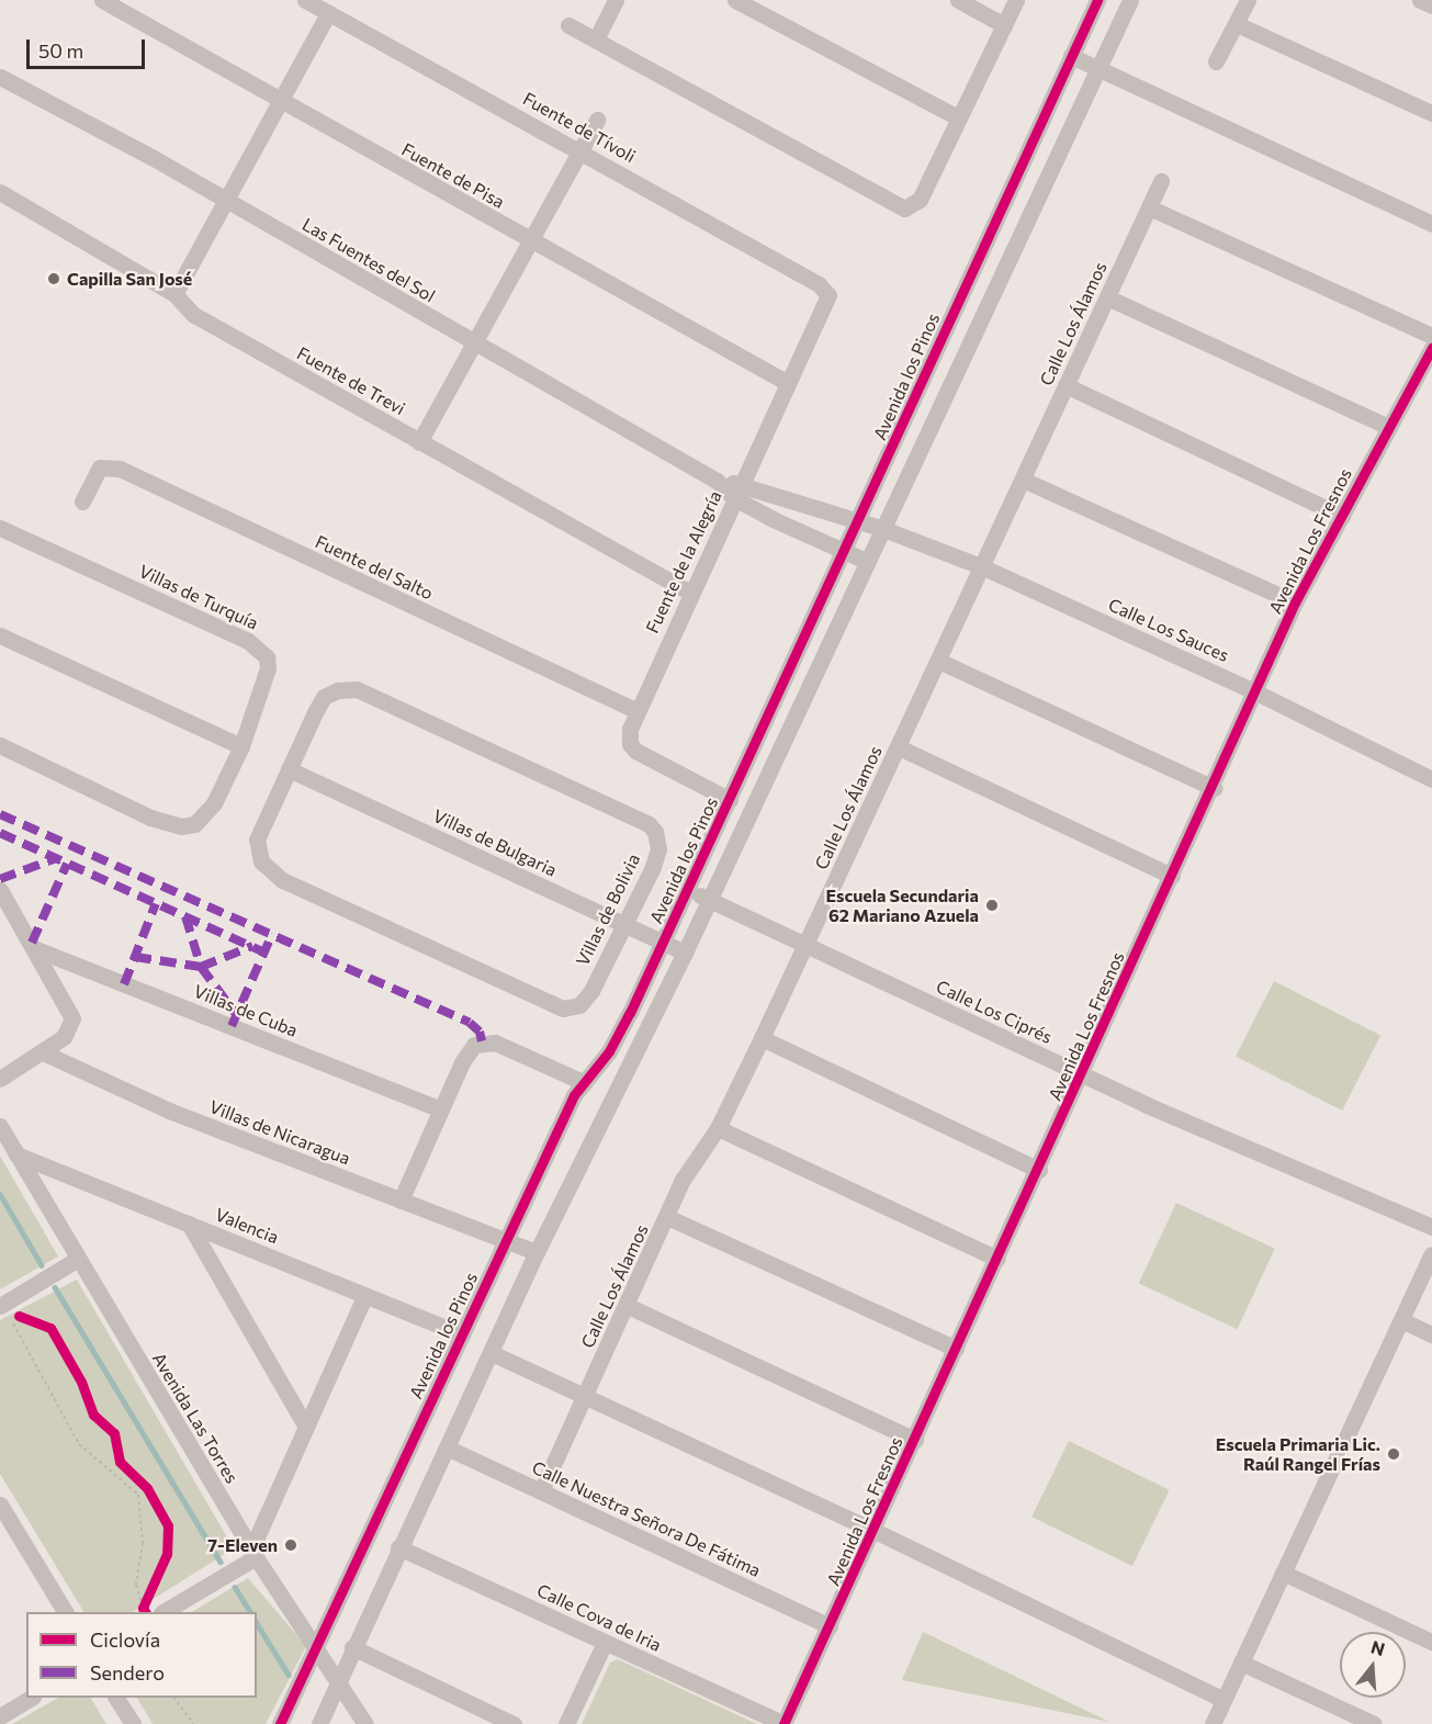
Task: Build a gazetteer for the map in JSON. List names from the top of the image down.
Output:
{
  "streets": {
    "street": [
      "Fuente de Tívoli",
      "Fuente de Pisa",
      "Las Fuentes del Sol",
      "Calle Los Álamos",
      "Avenida los Pinos",
      "Fuente de Trevi",
      "Avenida Los Fresnos",
      "Fuente de la Alegría",
      "Fuente del Salto",
      "Villas de Turquía",
      "Calle Los Sauces",
      "Villas de Bulgaria",
      "Villas de Bolivia",
      "Villas de Cuba",
      "Calle Los Ciprés",
      "Villas de Nicaragua",
      "Valencia",
      "Avenida Las Torres",
      "Calle Nuestra Señora De Fátima",
      "Calle Cova de Iria"
    ]
  },
  "crossings": [
    ["Fuente de Tívoli", "Fuente de la Alegría"],
    ["Fuente de Pisa", "Fuente de la Alegría"],
    ["Las Fuentes del Sol", "Avenida los Pinos"],
    ["Las Fuentes del Sol", "Fuente de la Alegría"],
    ["Las Fuentes del Sol", "Calle Los Sauces"],
    ["Calle Los Álamos", "Calle Los Sauces"],
    ["Calle Los Álamos", "Calle Los Ciprés"],
    ["Calle Los Álamos", "Calle Nuestra Señora De Fátima"],
    ["Avenida los Pinos", "Fuente de la Alegría"],
    ["Avenida los Pinos", "Villas de Bulgaria"],
    ["Avenida los Pinos", "Calle Los Ciprés"],
    ["Avenida los Pinos", "Villas de Nicaragua"],
    ["Avenida los Pinos", "Valencia"],
    ["Avenida los Pinos", "Avenida Las Torres"],
    ["Fuente de Trevi", "Fuente de la Alegría"],
    ["Avenida Los Fresnos", "Calle Los Sauces"],
    ["Avenida Los Fresnos", "Calle Los Ciprés"],
    ["Avenida Los Fresnos", "Calle Nuestra Señora De Fátima"],
    ["Avenida Los Fresnos", "Calle Cova de Iria"],
    ["Fuente de la Alegría", "Fuente del Salto"],
    ["Villas de Bulgaria", "Villas de Bolivia"],
    ["Valencia", "Avenida Las Torres"]
  ],
  "places": [
    "Capilla San José",
    "Escuela Secundaria 62 Mariano Azuela",
    "Escuela Primaria Lic. Raúl Rangel Frías",
    "7-Eleven"
  ],
  "legend": ["Ciclovía", "Sendero"],
  "scale_bar": "50 m",
  "north": "top"
}
